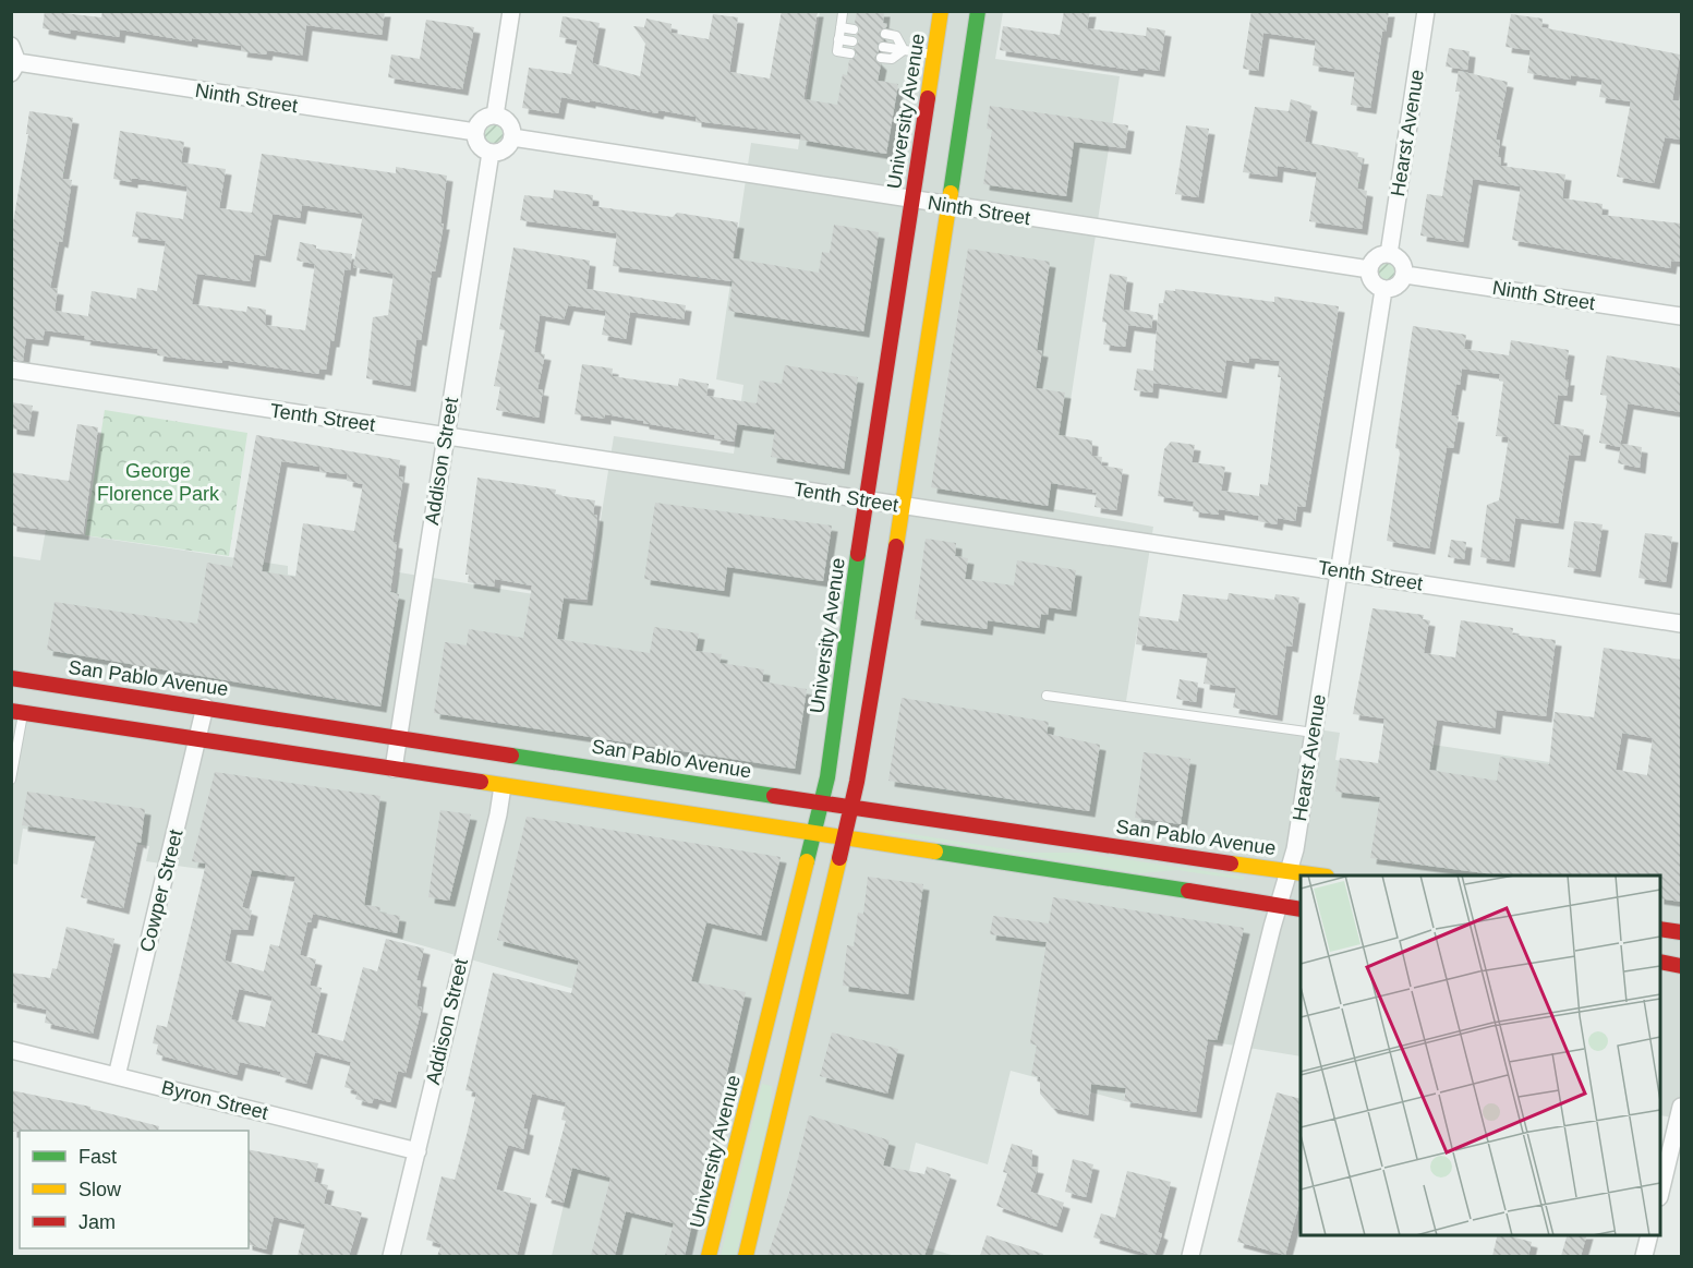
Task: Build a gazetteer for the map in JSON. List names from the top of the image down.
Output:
{
  "streets": {
    "main road": ["University Avenue", "San Pablo Avenue"],
    "street": [
      "Ninth Street",
      "Hearst Avenue",
      "Tenth Street",
      "Addison Street",
      "Cowper Street",
      "Byron Street"
    ]
  },
  "crossings": [
    ["Ninth Street", "University Avenue"],
    ["Ninth Street", "Hearst Avenue"],
    ["Ninth Street", "Addison Street"],
    ["University Avenue", "Tenth Street"],
    ["University Avenue", "San Pablo Avenue"],
    ["Hearst Avenue", "Tenth Street"],
    ["Hearst Avenue", "San Pablo Avenue"],
    ["Tenth Street", "Addison Street"],
    ["Addison Street", "San Pablo Avenue"],
    ["Addison Street", "Byron Street"],
    ["San Pablo Avenue", "Cowper Street"],
    ["Cowper Street", "Byron Street"]
  ],
  "parks": ["George Florence Park"],
  "legend": ["Fast", "Slow", "Jam"]
}
